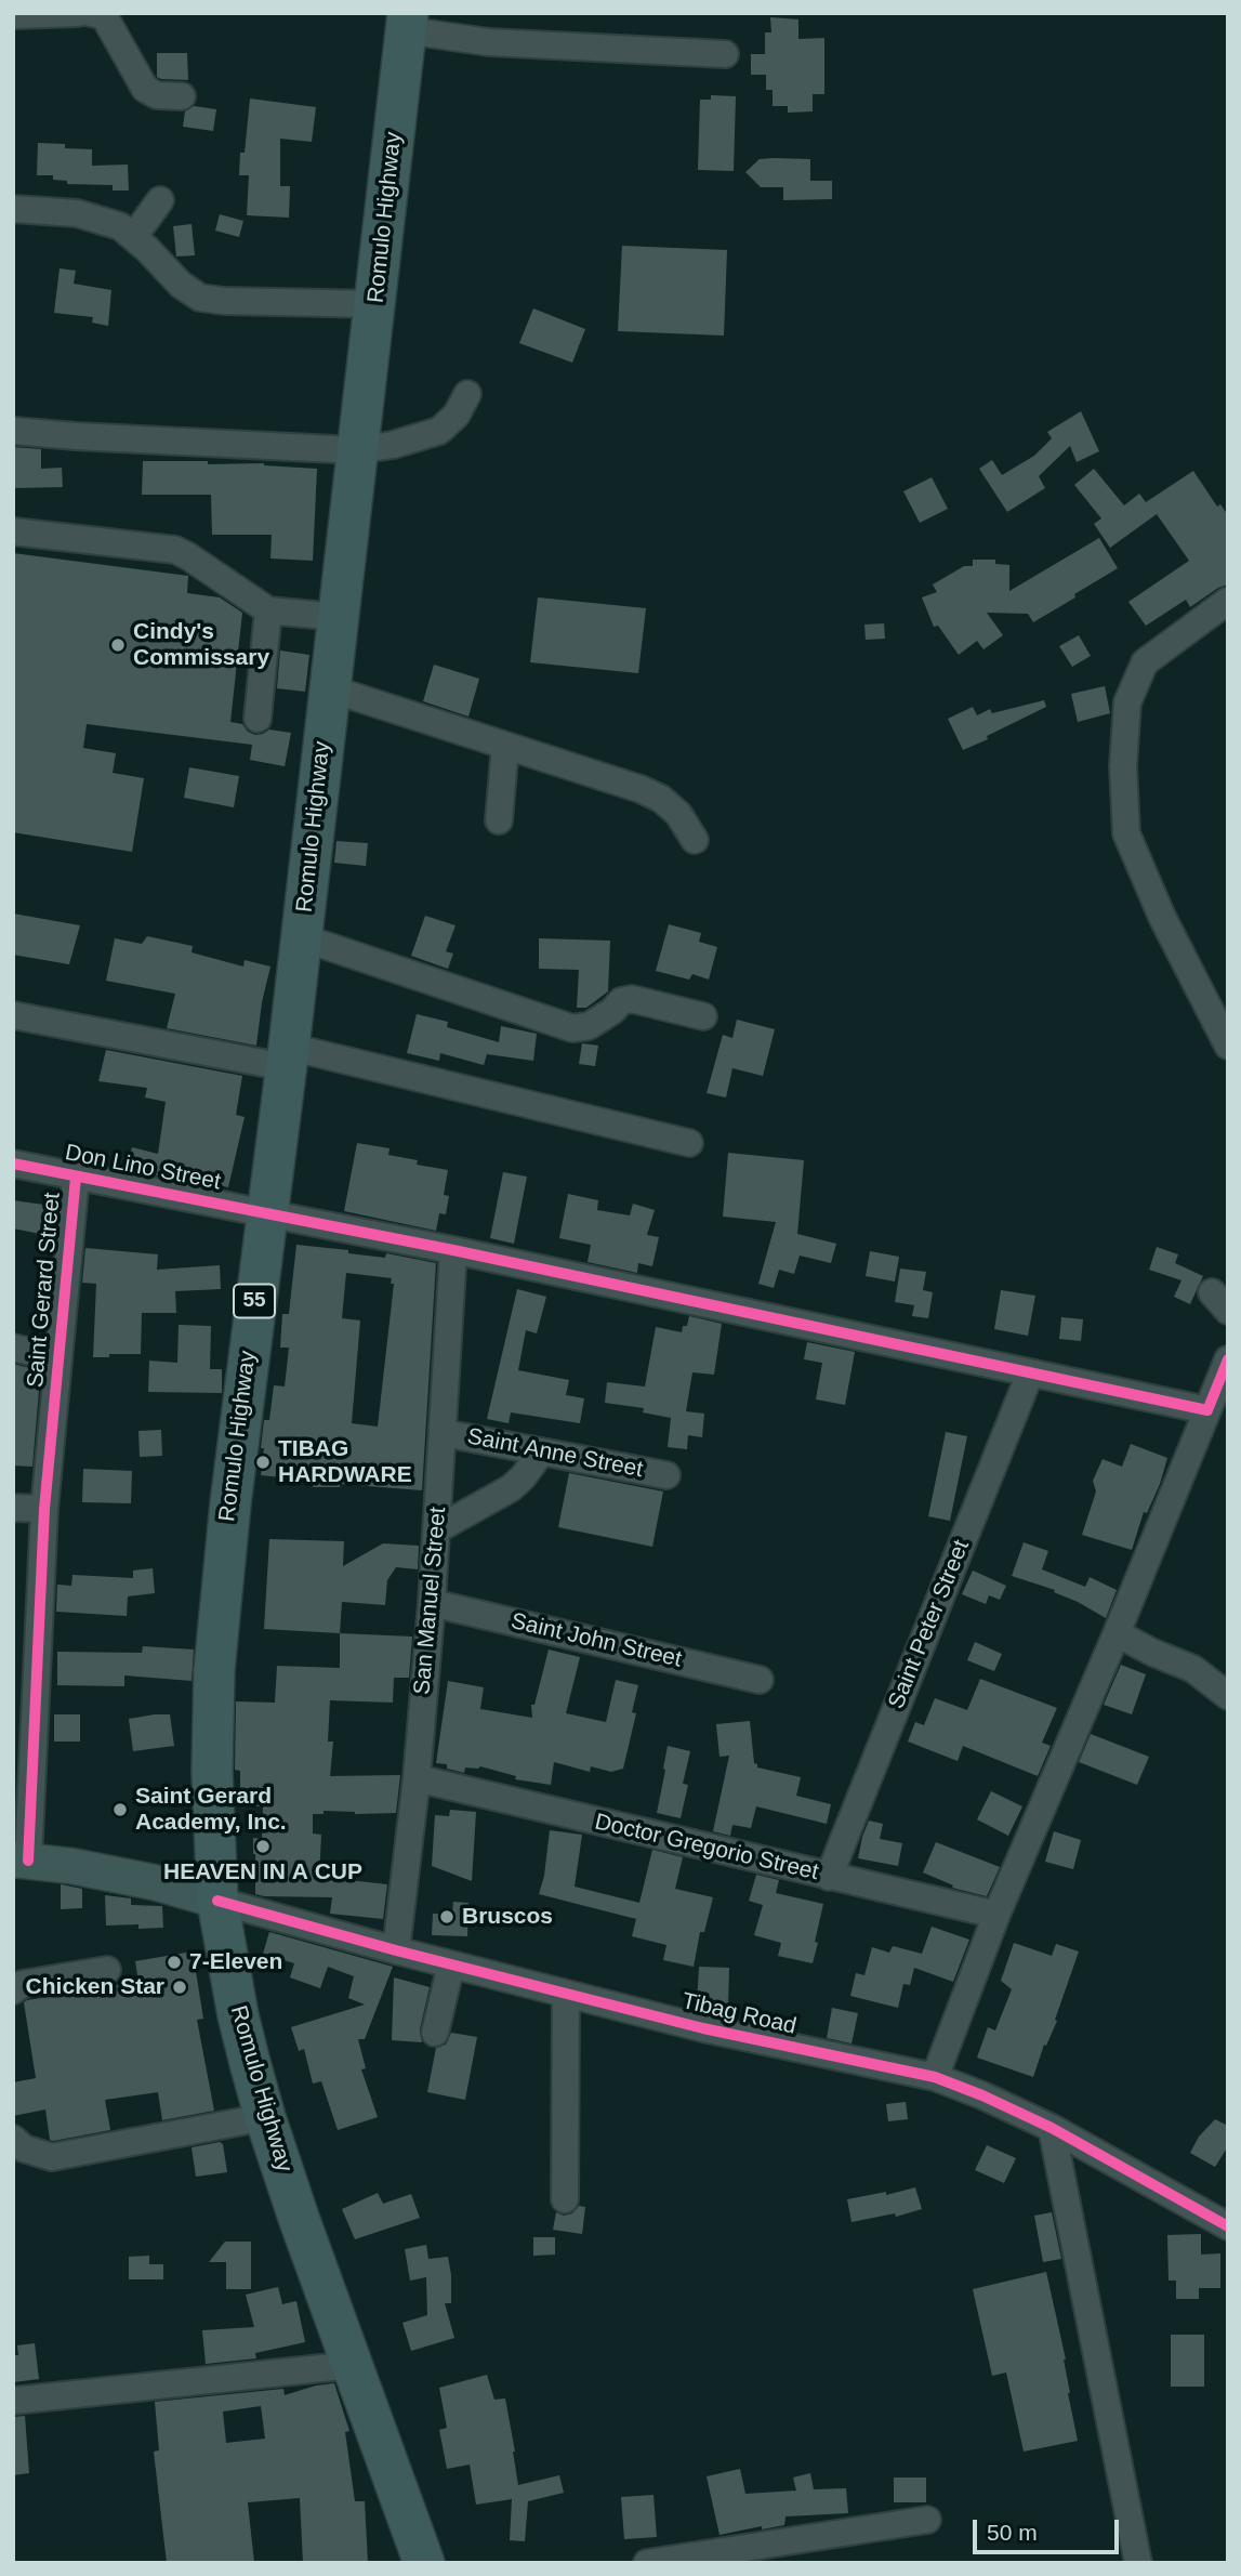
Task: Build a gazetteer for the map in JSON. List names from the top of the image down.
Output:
{
  "streets": {
    "highway": ["Romulo Highway", "55"],
    "street": [
      "Don Lino Street",
      "Saint Gerard Street",
      "Saint Anne Street",
      "San Manuel Street",
      "Saint Peter Street",
      "Saint John Street",
      "Doctor Gregorio Street",
      "Tibag Road"
    ]
  },
  "crossings": [
    ["Romulo Highway", "Don Lino Street"],
    ["Romulo Highway", "Tibag Road"],
    ["Don Lino Street", "Saint Gerard Street"],
    ["Don Lino Street", "San Manuel Street"],
    ["Don Lino Street", "Saint Peter Street"],
    ["Saint Anne Street", "San Manuel Street"],
    ["San Manuel Street", "Saint John Street"],
    ["San Manuel Street", "Doctor Gregorio Street"],
    ["San Manuel Street", "Tibag Road"],
    ["Saint Peter Street", "Doctor Gregorio Street"]
  ],
  "places": [
    "Cindy's Commissary",
    "TIBAG HARDWARE",
    "Saint Gerard Academy, Inc.",
    "HEAVEN IN A CUP",
    "Bruscos",
    "7-Eleven",
    "Chicken Star"
  ],
  "scale_bar": "50 m"
}
